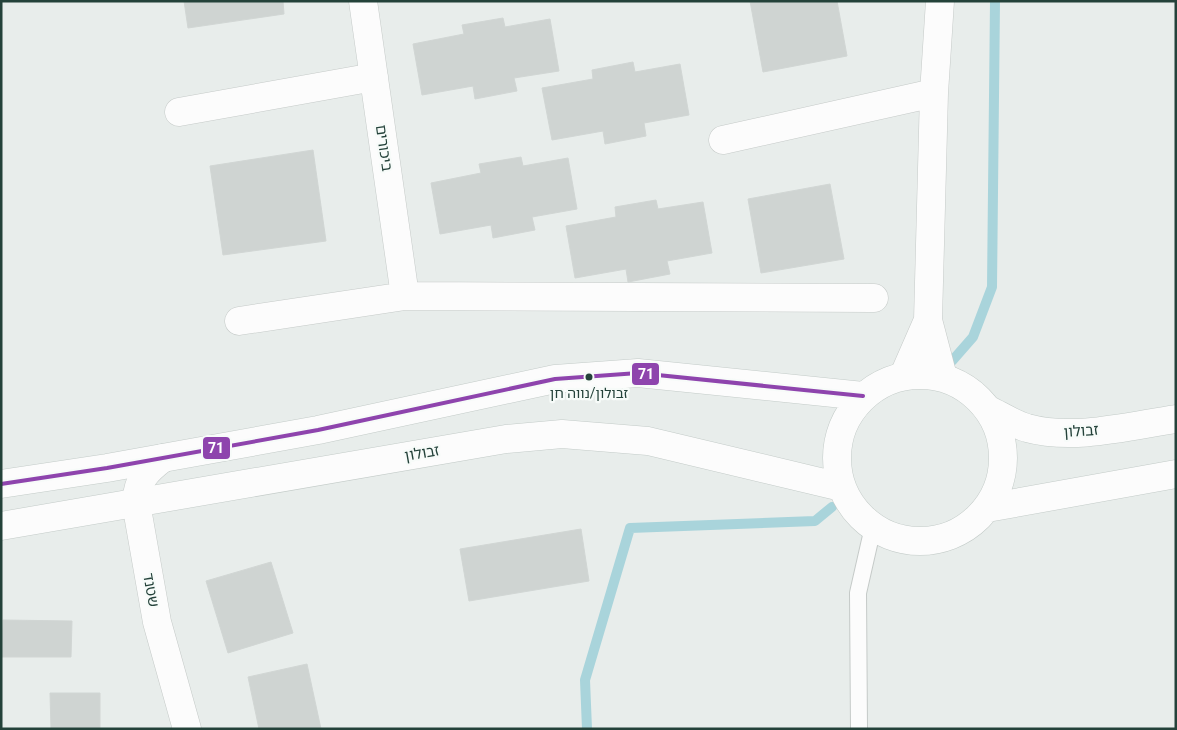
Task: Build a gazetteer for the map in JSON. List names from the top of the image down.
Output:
{
  "streets": {
    "main road": ["ביכורים", "זבולון", "שטנד"]
  },
  "crossings": [
    ["זבולון", "שטנד"]
  ],
  "places": ["זבולון/נווה חן"],
  "lines": ["transit line 71"]
}
